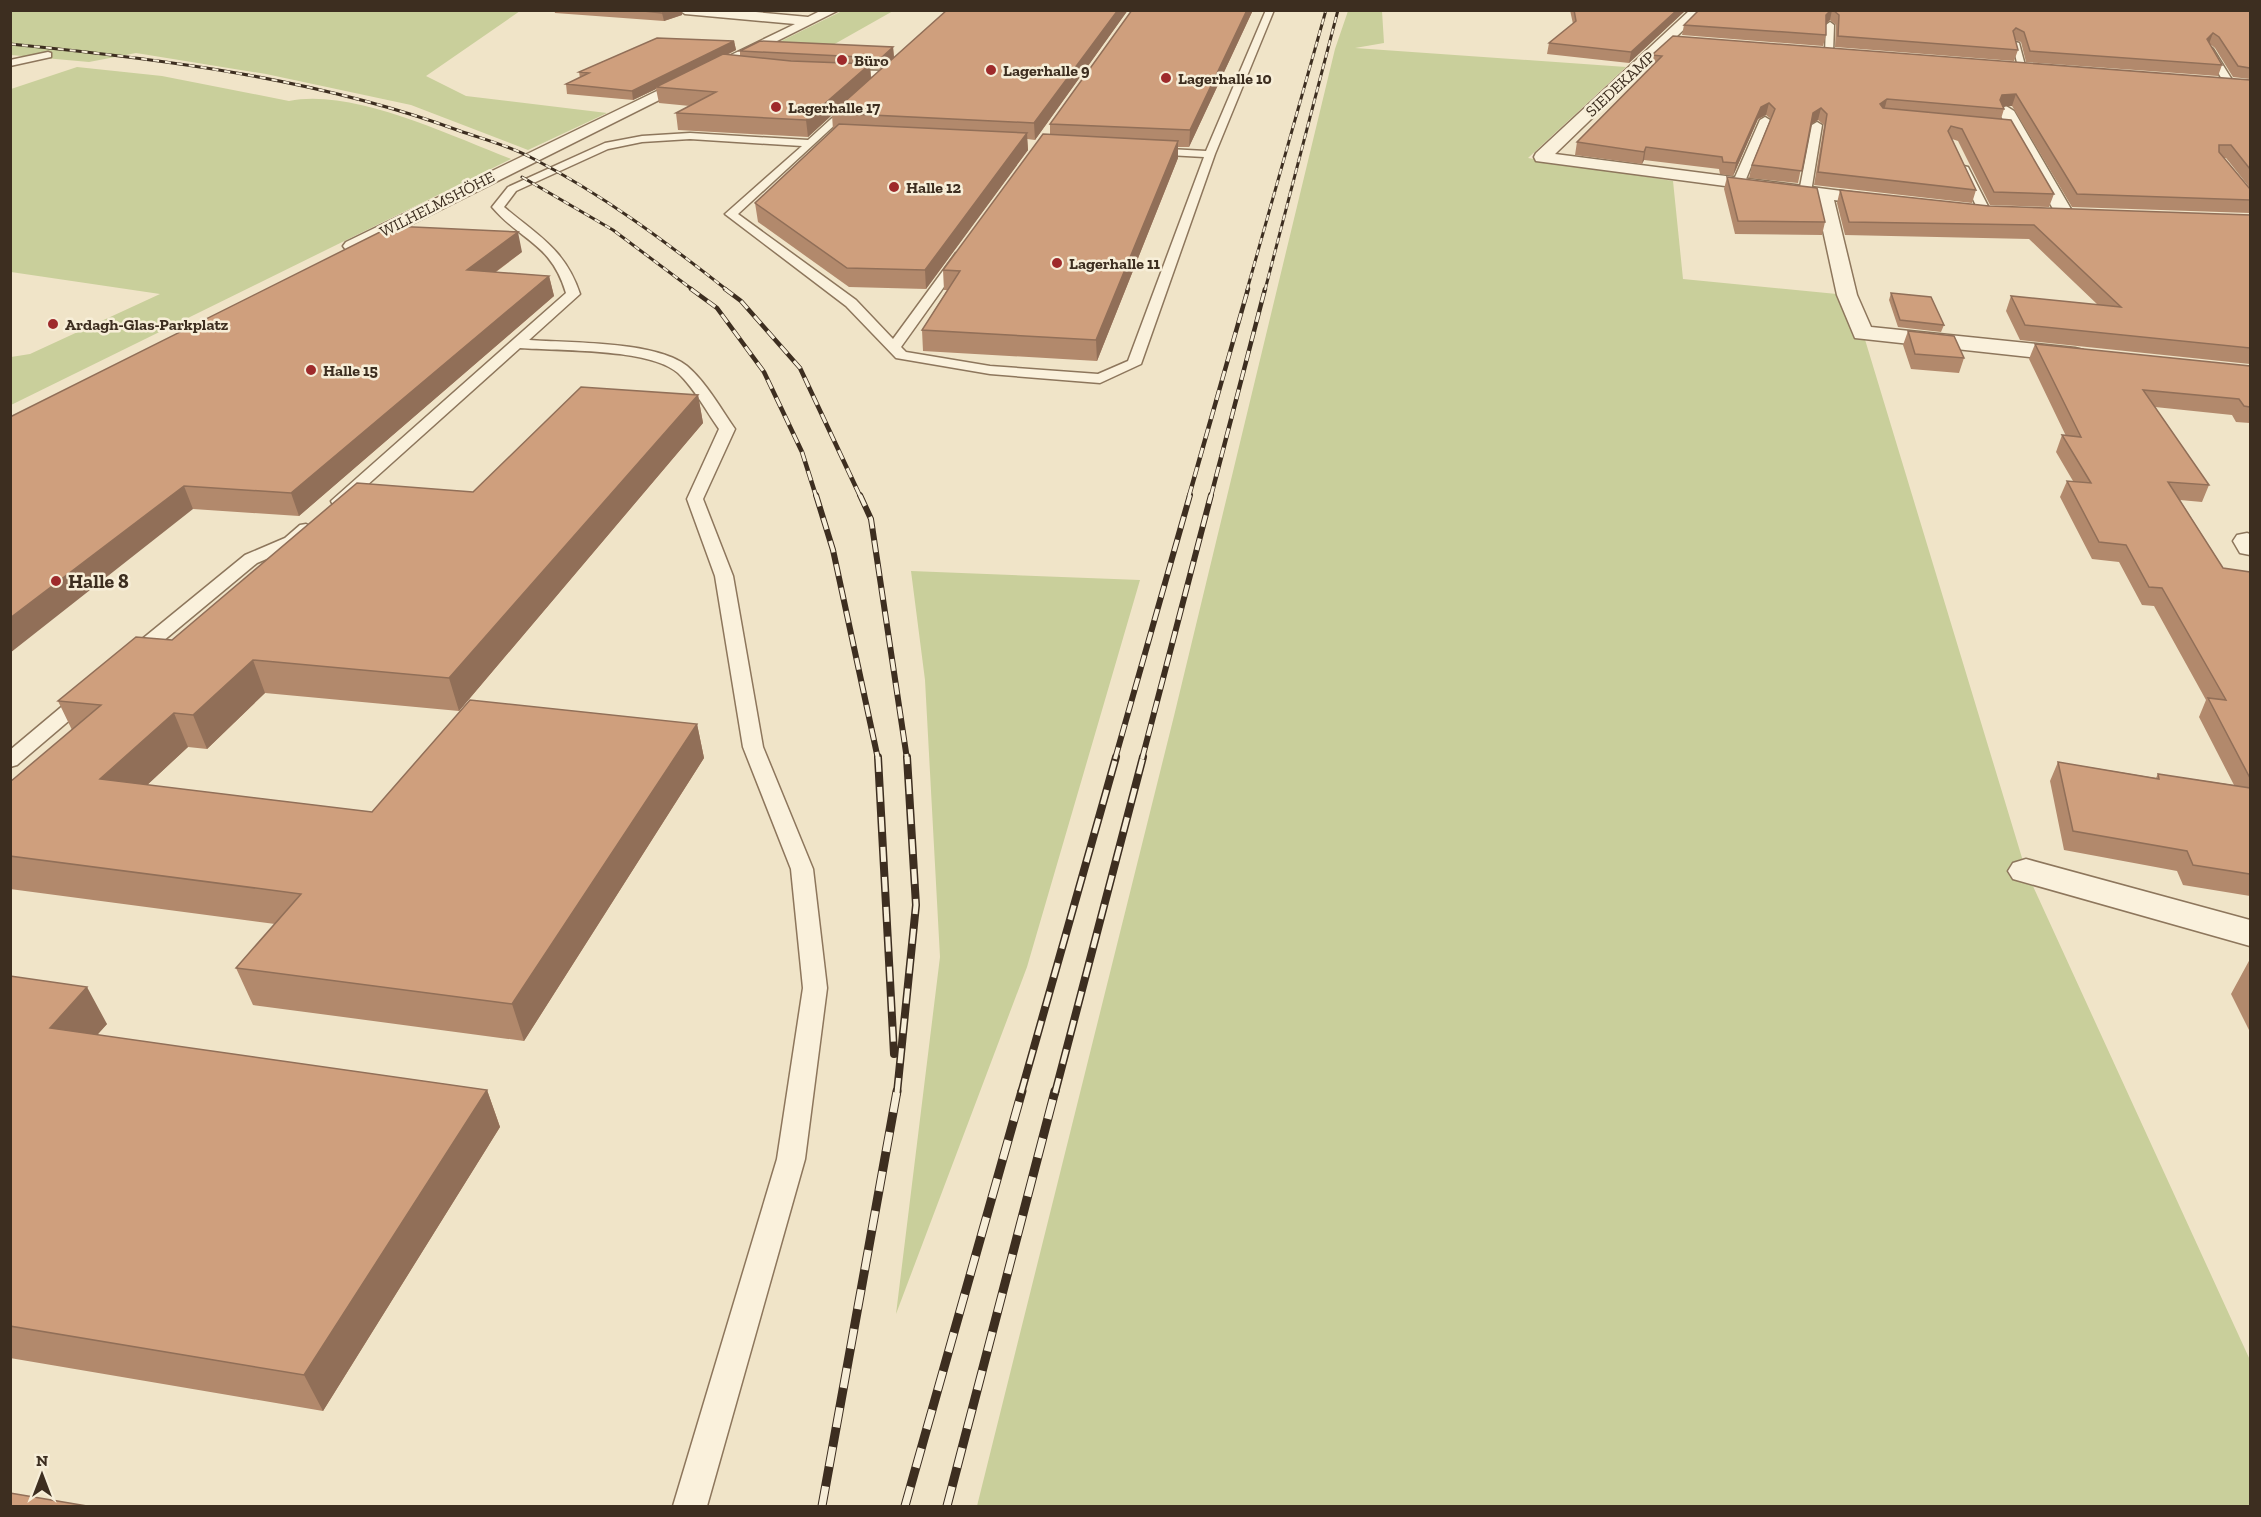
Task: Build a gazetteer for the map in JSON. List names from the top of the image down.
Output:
{
  "streets": {
    "street": ["SIEDEKAMP", "WILHELMSHÖHE"]
  },
  "places": [
    "Büro",
    "Lagerhalle 9",
    "Lagerhalle 10",
    "Lagerhalle 17",
    "Halle 12",
    "Lagerhalle 11",
    "Ardagh-Glas-Parkplatz",
    "Halle 15",
    "Halle 8"
  ],
  "north": "top"
}
